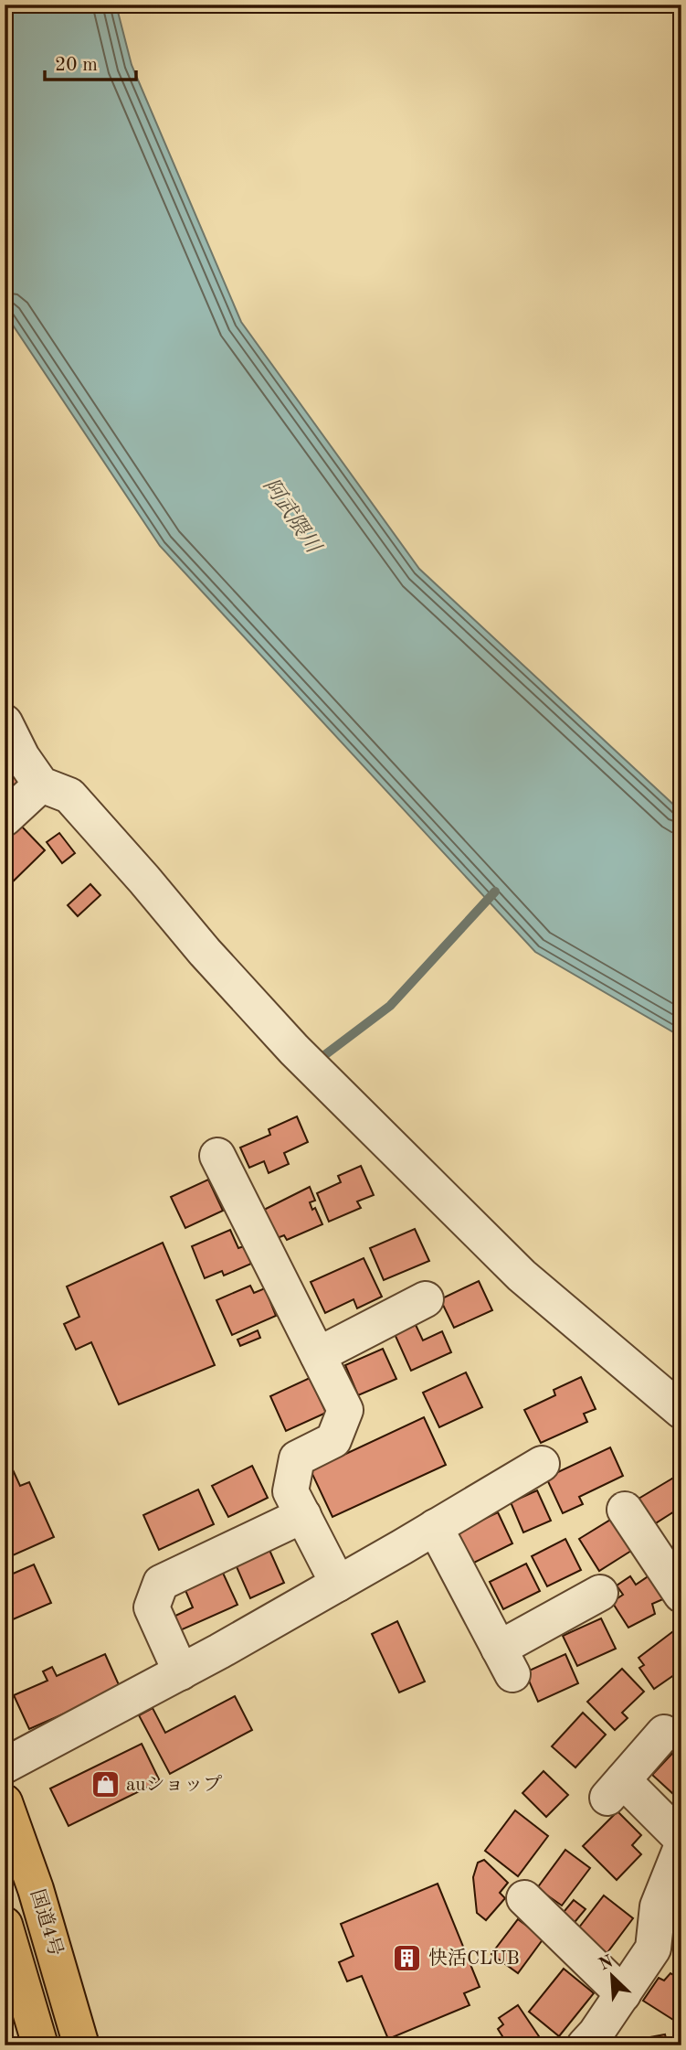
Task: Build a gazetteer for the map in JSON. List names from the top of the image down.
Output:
{
  "streets": {
    "highway": ["国道4号"]
  },
  "water": ["阿武隈川"],
  "places": {
    "shop": ["auショップ"],
    "building": ["快活CLUB"]
  },
  "scale_bar": "20 m",
  "north": "top left"
}
